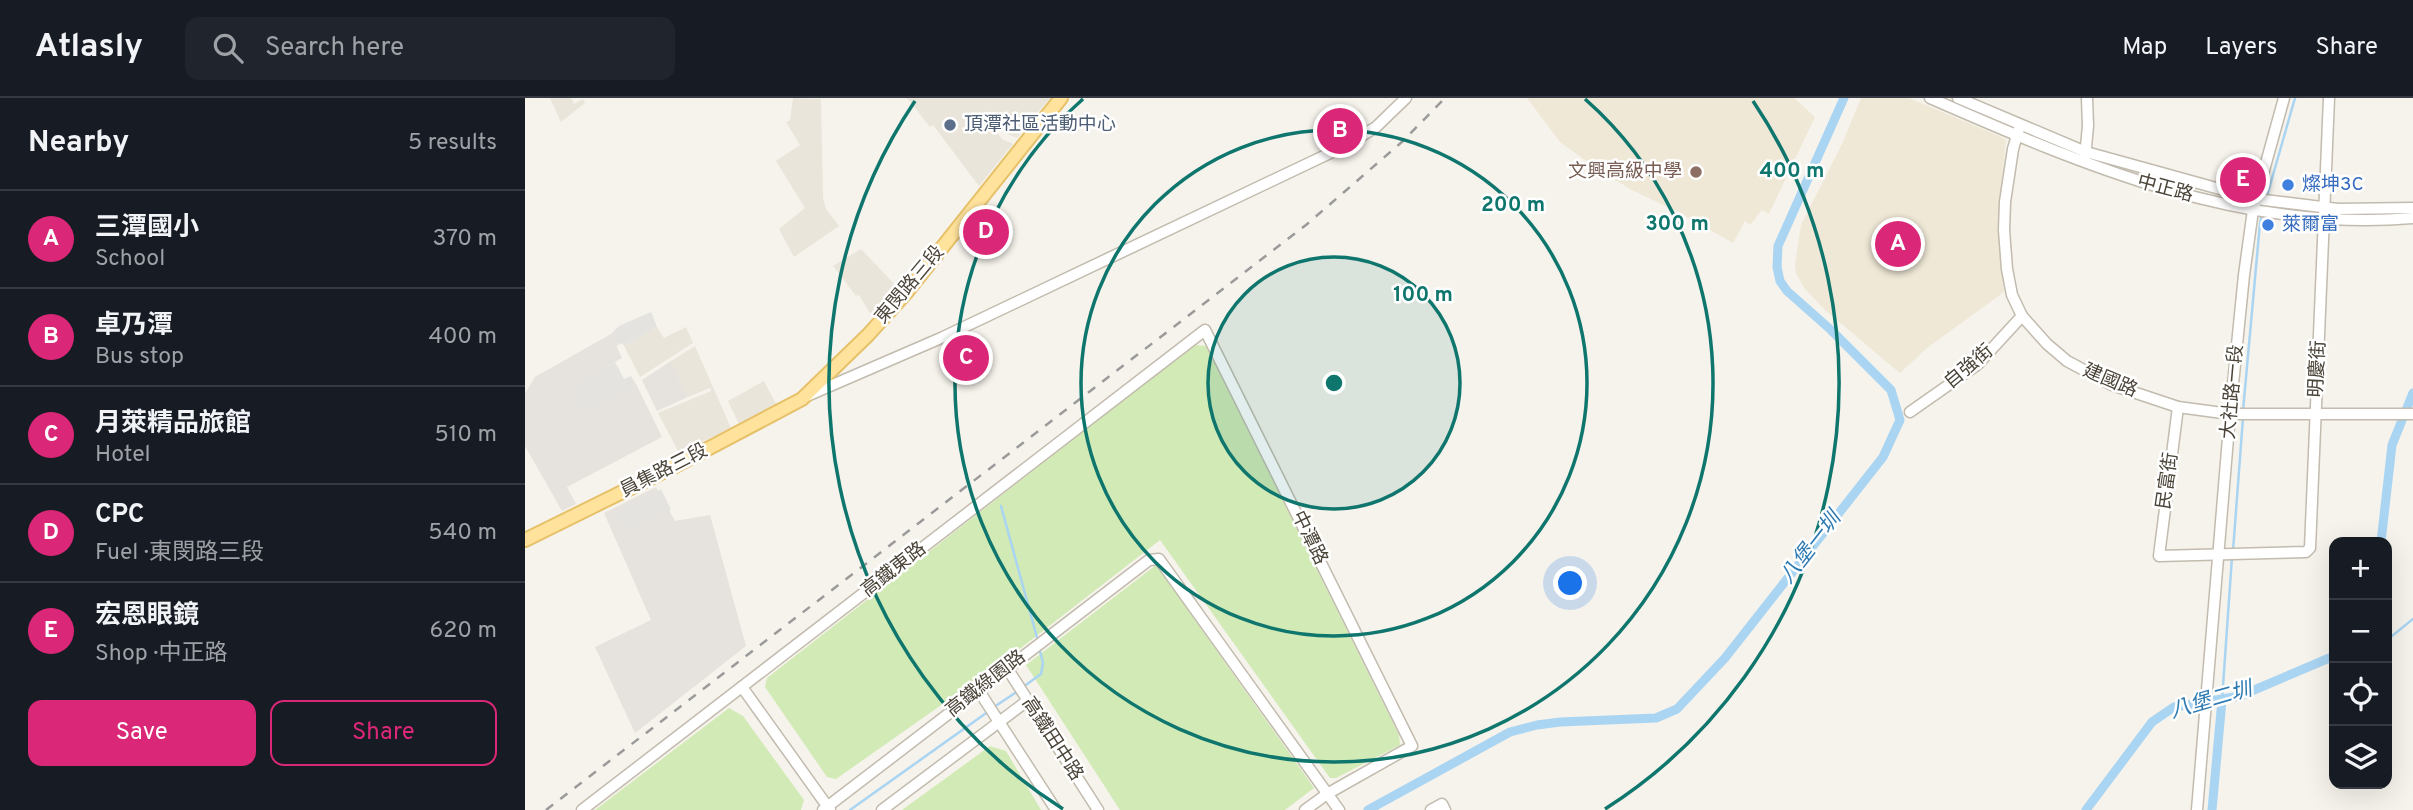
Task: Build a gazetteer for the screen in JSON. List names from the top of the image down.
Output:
{
  "streets": {
    "main road": ["東閔路三段", "員集路三段"],
    "street": [
      "中正路",
      "自強街",
      "明慶街",
      "建國路",
      "大社路一段",
      "民富街",
      "中潭路",
      "高鐵東路",
      "高鐵綠園路",
      "高鐵田中路"
    ]
  },
  "crossings": [
    ["中正路", "明慶街"],
    ["中正路", "建國路"],
    ["中正路", "大社路一段"],
    ["東閔路三段", "員集路三段"],
    ["自強街", "建國路"],
    ["明慶街", "建國路"],
    ["明慶街", "大社路一段"],
    ["明慶街", "民富街"],
    ["建國路", "大社路一段"],
    ["建國路", "民富街"],
    ["大社路一段", "民富街"],
    ["中潭路", "高鐵東路"],
    ["中潭路", "高鐵綠園路"],
    ["高鐵綠園路", "高鐵田中路"]
  ],
  "water": ["八堡一圳", "八堡二圳"],
  "places": [
    "頂潭社區活動中心",
    "文興高級中學",
    "燦坤3C",
    "萊爾富"
  ],
  "page": {
    "header": "Atlasly",
    "search": "Search here",
    "nav": ["Map", "Layers", "Share"],
    "heading": ["Nearby", "5 results"],
    "pins": [
      "B",
      "E",
      "D",
      "A",
      "C"
    ],
    "list": [
      {
        "mark": "A",
        "name": "三潭國小",
        "note": "School",
        "value": "370 m"
      },
      {
        "mark": "B",
        "name": "卓乃潭",
        "note": "Bus stop",
        "value": "400 m"
      },
      {
        "mark": "C",
        "name": "月萊精品旅館",
        "note": "Hotel",
        "value": "510 m"
      },
      {
        "mark": "D",
        "name": "CPC",
        "note": "Fuel · 東閔路三段",
        "value": "540 m"
      },
      {
        "mark": "E",
        "name": "宏恩眼鏡",
        "note": "Shop · 中正路",
        "value": "620 m"
      }
    ],
    "map_buttons": ["+", "−"],
    "buttons": ["Save", "Share"]
  },
  "rings": [
    "400 m",
    "200 m",
    "300 m",
    "100 m"
  ]
}
